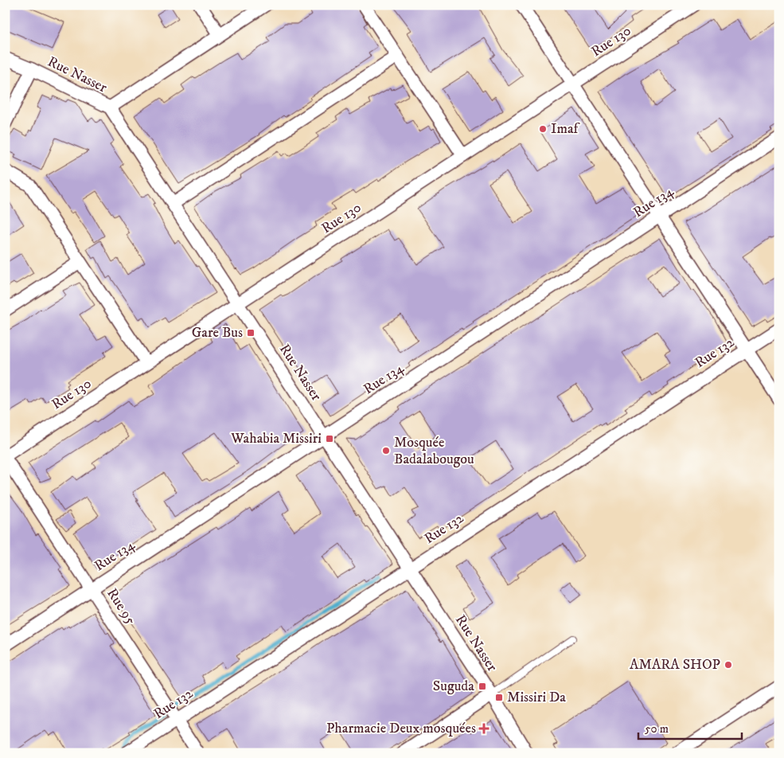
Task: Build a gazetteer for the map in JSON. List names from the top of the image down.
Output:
{
  "streets": {
    "street": [
      "Rue 130",
      "Rue Nasser",
      "Rue 134",
      "Rue 132",
      "Rue 95"
    ]
  },
  "crossings": [
    ["Rue 130", "Rue Nasser"],
    ["Rue 130", "Rue 95"],
    ["Rue Nasser", "Rue 134"],
    ["Rue Nasser", "Rue 132"],
    ["Rue 134", "Rue 95"],
    ["Rue 132", "Rue 95"]
  ],
  "places": {
    "other": ["Imaf", "Mosquée Badalabougou", "AMARA SHOP"],
    "transit": [
      "Gare Bus",
      "Wahabia Missiri",
      "Suguda",
      "Missiri Da"
    ],
    "health": ["Pharmacie Deux mosquées"]
  },
  "scale_bar": "50 m"
}
